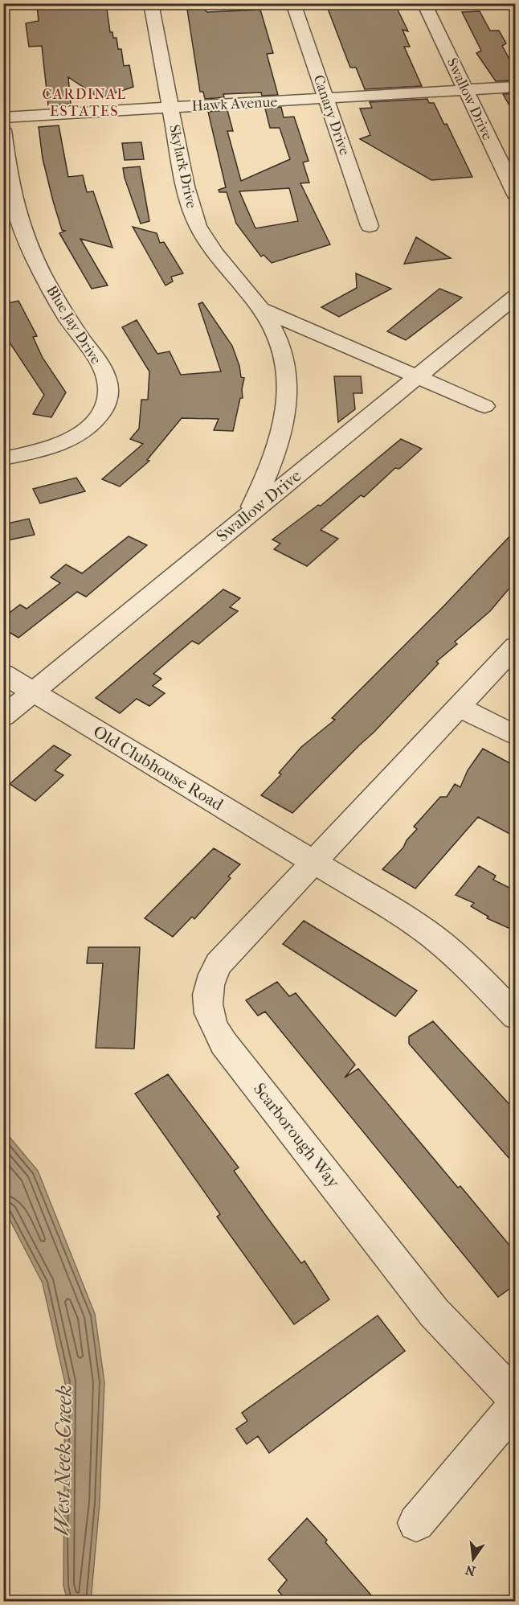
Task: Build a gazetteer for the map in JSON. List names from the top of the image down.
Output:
{
  "streets": {
    "street": [
      "Swallow Drive",
      "Hawk Avenue",
      "Canary Drive",
      "Skylark Drive",
      "Blue Jay Drive",
      "Old Clubhouse Road",
      "Scarborough Way"
    ]
  },
  "crossings": [
    ["Swallow Drive", "Hawk Avenue"],
    ["Swallow Drive", "Skylark Drive"],
    ["Swallow Drive", "Old Clubhouse Road"],
    ["Hawk Avenue", "Canary Drive"],
    ["Hawk Avenue", "Skylark Drive"],
    ["Old Clubhouse Road", "Scarborough Way"]
  ],
  "districts": ["CARDINAL ESTATES"],
  "water": ["West Neck Creek"],
  "north": "bottom"
}
